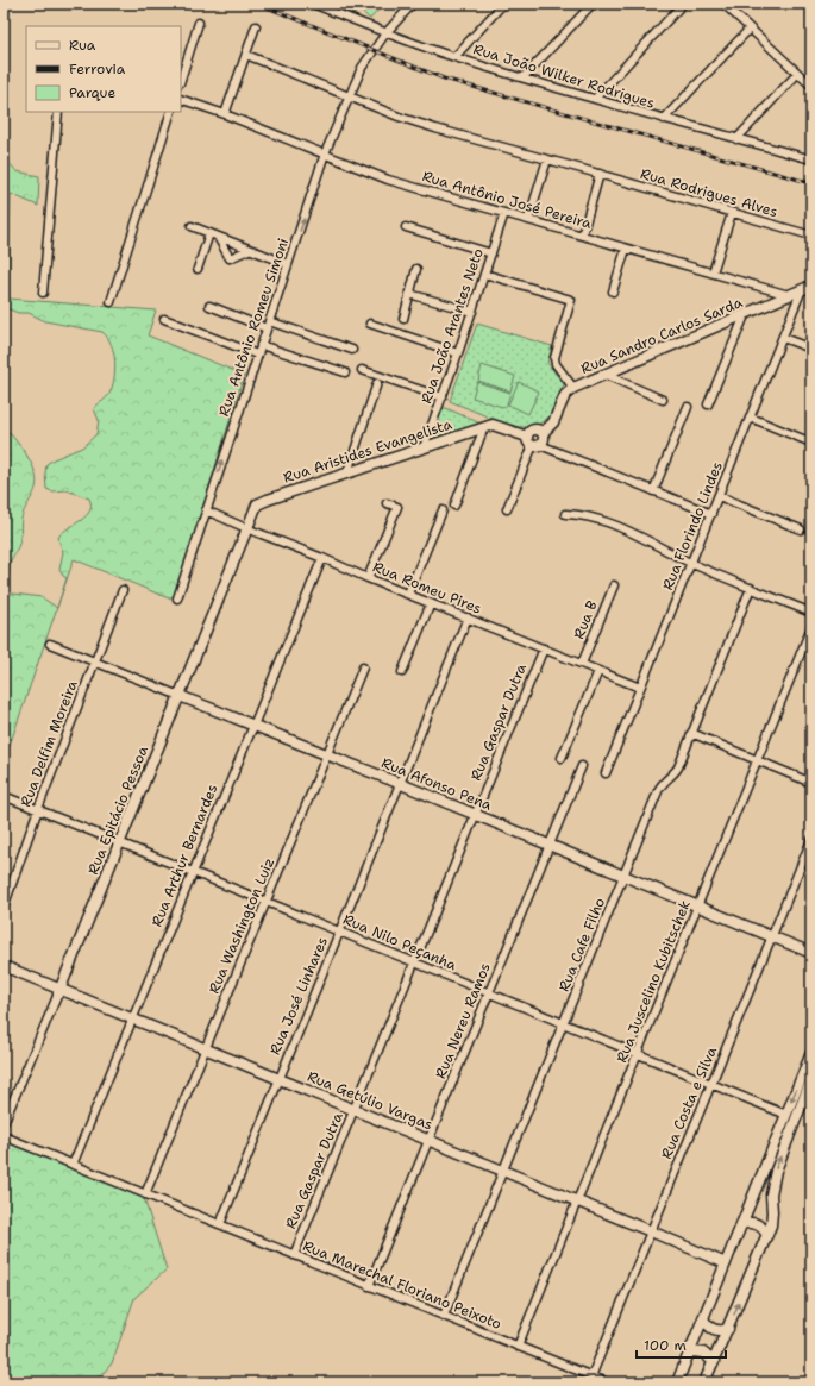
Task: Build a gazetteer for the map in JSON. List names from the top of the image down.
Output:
{
  "streets": {
    "street": [
      "Rua João Wilker Rodrigues",
      "Rua Rodrigues Alves",
      "Rua Antônio José Pereira",
      "Rua João Arantes Neto",
      "Rua Antônio Romeu Simoni",
      "Rua Sandro Carlos Sarda",
      "Rua Aristides Evangelista",
      "Rua Florindo Lindes",
      "Rua Romeu Pires",
      "Rua B",
      "Rua Gaspar Dutra",
      "Rua Delfim Moreira",
      "Rua Afonso Pena",
      "Rua Epitácio Pessoa",
      "Rua Arthur Bernardes",
      "Rua Washington Luiz",
      "Rua Nilo Peçanha",
      "Rua Cafe Filho",
      "Rua Juscelino Kubitschek",
      "Rua José Linhares",
      "Rua Nereu Ramos",
      "Rua Getúlio Vargas",
      "Rua Costa e Silva",
      "Rua Marechal Floriano Peixoto"
    ]
  },
  "crossings": [
    ["Rua João Wilker Rodrigues", "Rua Antônio Romeu Simoni"],
    ["Rua Rodrigues Alves", "Rua Antônio Romeu Simoni"],
    ["Rua Antônio José Pereira", "Rua João Arantes Neto"],
    ["Rua Antônio José Pereira", "Rua Antônio Romeu Simoni"],
    ["Rua Antônio José Pereira", "Rua Sandro Carlos Sarda"],
    ["Rua João Arantes Neto", "Rua Aristides Evangelista"],
    ["Rua Antônio Romeu Simoni", "Rua Romeu Pires"],
    ["Rua Sandro Carlos Sarda", "Rua Florindo Lindes"],
    ["Rua Aristides Evangelista", "Rua Epitácio Pessoa"],
    ["Rua Florindo Lindes", "Rua Romeu Pires"],
    ["Rua Romeu Pires", "Rua B"],
    ["Rua Romeu Pires", "Rua Gaspar Dutra"],
    ["Rua Romeu Pires", "Rua Epitácio Pessoa"],
    ["Rua Romeu Pires", "Rua Arthur Bernardes"],
    ["Rua Romeu Pires", "Rua José Linhares"],
    ["Rua Gaspar Dutra", "Rua Afonso Pena"],
    ["Rua Gaspar Dutra", "Rua Nilo Peçanha"],
    ["Rua Gaspar Dutra", "Rua Getúlio Vargas"],
    ["Rua Gaspar Dutra", "Rua Marechal Floriano Peixoto"],
    ["Rua Delfim Moreira", "Rua Afonso Pena"],
    ["Rua Delfim Moreira", "Rua Nilo Peçanha"],
    ["Rua Afonso Pena", "Rua Epitácio Pessoa"],
    ["Rua Afonso Pena", "Rua Arthur Bernardes"],
    ["Rua Afonso Pena", "Rua Washington Luiz"],
    ["Rua Afonso Pena", "Rua Cafe Filho"],
    ["Rua Afonso Pena", "Rua Juscelino Kubitschek"],
    ["Rua Afonso Pena", "Rua José Linhares"],
    ["Rua Afonso Pena", "Rua Nereu Ramos"],
    ["Rua Afonso Pena", "Rua Costa e Silva"],
    ["Rua Epitácio Pessoa", "Rua Nilo Peçanha"],
    ["Rua Epitácio Pessoa", "Rua Getúlio Vargas"],
    ["Rua Arthur Bernardes", "Rua Nilo Peçanha"],
    ["Rua Arthur Bernardes", "Rua Getúlio Vargas"],
    ["Rua Arthur Bernardes", "Rua Marechal Floriano Peixoto"],
    ["Rua Washington Luiz", "Rua Nilo Peçanha"],
    ["Rua Washington Luiz", "Rua Getúlio Vargas"],
    ["Rua Washington Luiz", "Rua Marechal Floriano Peixoto"],
    ["Rua Nilo Peçanha", "Rua Cafe Filho"],
    ["Rua Nilo Peçanha", "Rua Juscelino Kubitschek"],
    ["Rua Nilo Peçanha", "Rua José Linhares"],
    ["Rua Nilo Peçanha", "Rua Nereu Ramos"],
    ["Rua Nilo Peçanha", "Rua Costa e Silva"],
    ["Rua Cafe Filho", "Rua Getúlio Vargas"],
    ["Rua Cafe Filho", "Rua Marechal Floriano Peixoto"],
    ["Rua Juscelino Kubitschek", "Rua Getúlio Vargas"],
    ["Rua Juscelino Kubitschek", "Rua Marechal Floriano Peixoto"],
    ["Rua José Linhares", "Rua Getúlio Vargas"],
    ["Rua José Linhares", "Rua Marechal Floriano Peixoto"],
    ["Rua Nereu Ramos", "Rua Getúlio Vargas"],
    ["Rua Nereu Ramos", "Rua Marechal Floriano Peixoto"],
    ["Rua Getúlio Vargas", "Rua Costa e Silva"],
    ["Rua Costa e Silva", "Rua Marechal Floriano Peixoto"]
  ],
  "one_way": ["Rua Antônio Romeu Simoni"],
  "legend": ["Rua", "Ferrovia", "Parque"],
  "scale_bar": "100 m"
}
